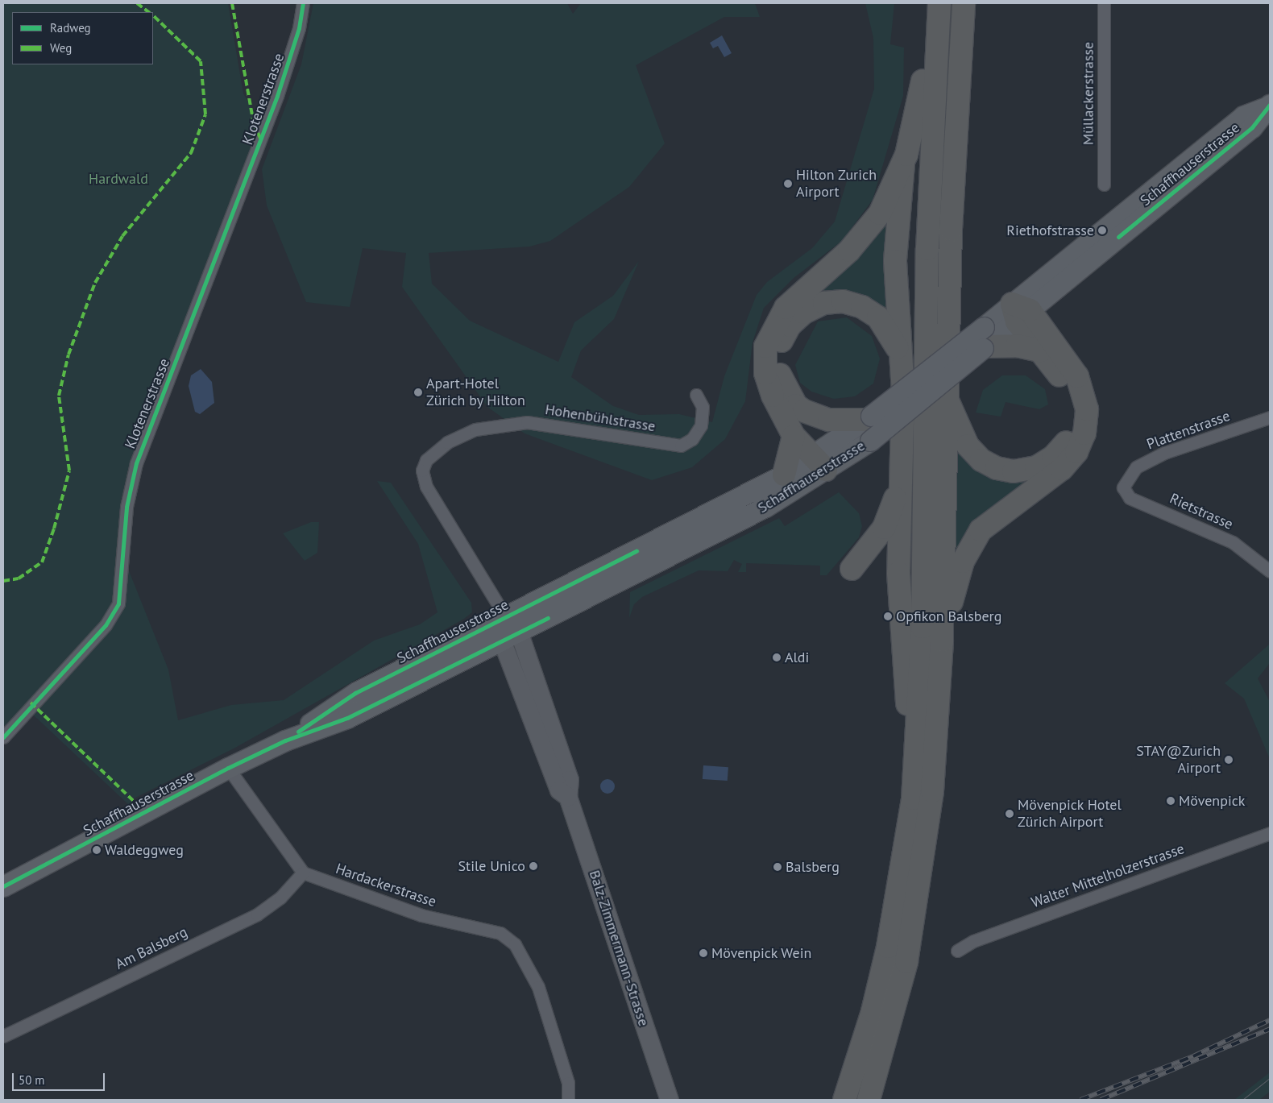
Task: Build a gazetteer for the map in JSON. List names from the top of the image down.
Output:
{
  "streets": {
    "main road": ["Schaffhauserstrasse", "Balz-Zimmermann-Strasse"],
    "street": [
      "Müllackerstrasse",
      "Klotenerstrasse",
      "Hohenbühlstrasse",
      "Plattenstrasse",
      "Rietstrasse",
      "Walter Mittelholzerstrasse",
      "Hardackerstrasse",
      "Am Balsberg"
    ]
  },
  "crossings": [
    ["Schaffhauserstrasse", "Hohenbühlstrasse"],
    ["Schaffhauserstrasse", "Balz-Zimmermann-Strasse"],
    ["Plattenstrasse", "Rietstrasse"],
    ["Hardackerstrasse", "Am Balsberg"]
  ],
  "parks": ["Hardwald"],
  "places": [
    "Hilton Zurich Airport",
    "Riethofstrasse",
    "Apart-Hotel Zürich by Hilton",
    "Opfikon Balsberg",
    "Aldi",
    "STAY@Zurich Airport",
    "Mövenpick",
    "Mövenpick Hotel Zürich Airport",
    "Waldeggweg",
    "Stile Unico",
    "Balsberg",
    "Mövenpick Wein"
  ],
  "legend": ["Radweg", "Weg"],
  "scale_bar": "50 m"
}
